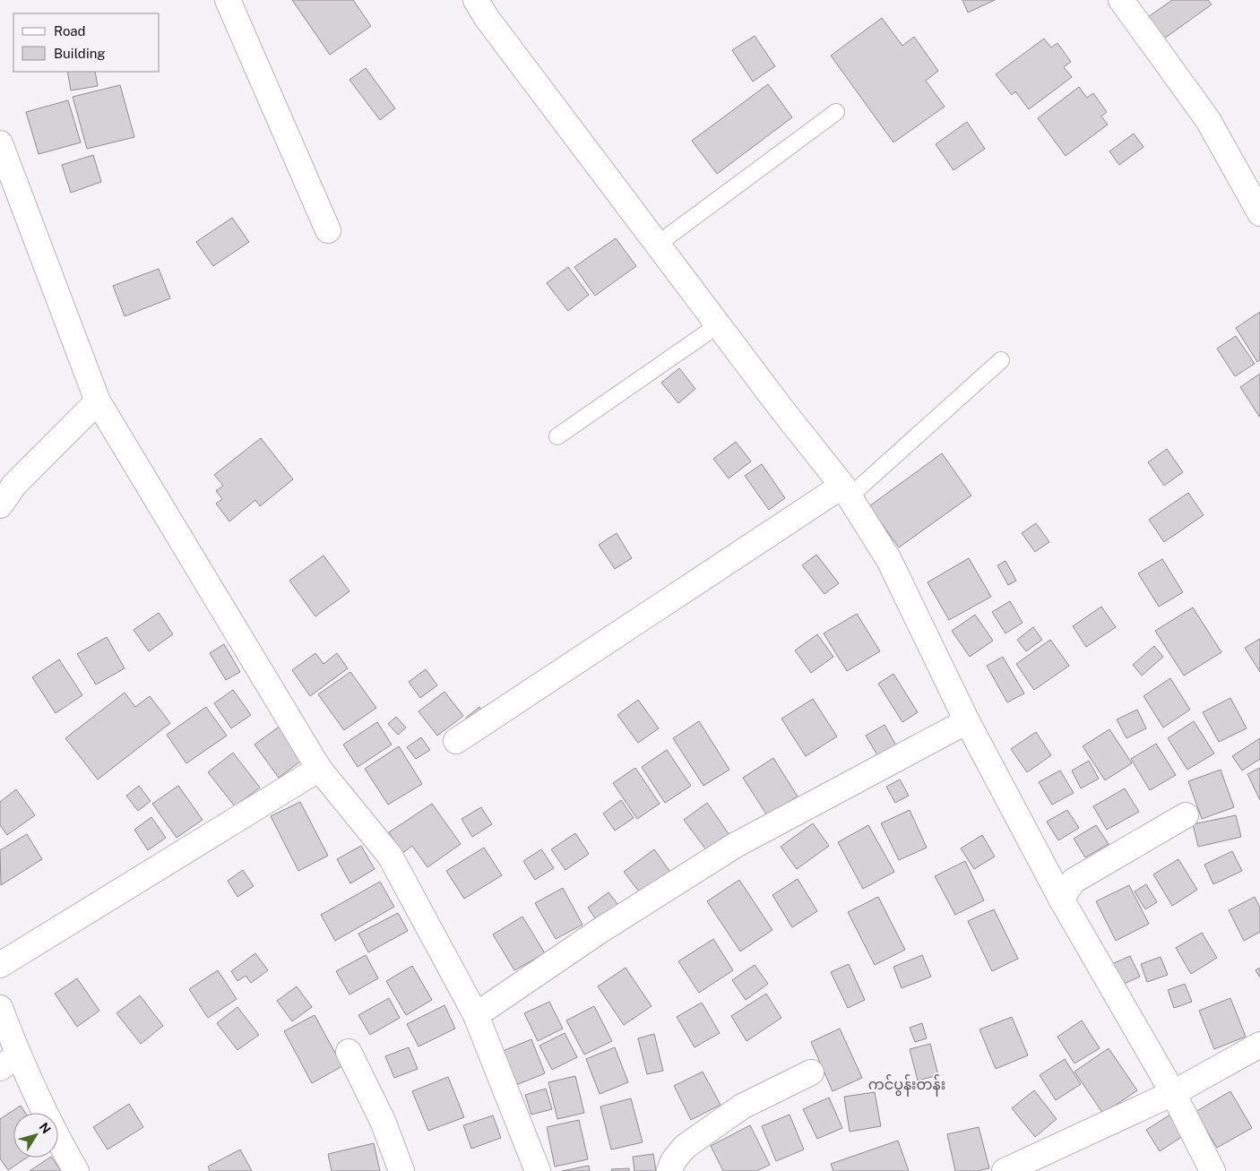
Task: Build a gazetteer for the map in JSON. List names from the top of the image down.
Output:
{
  "districts": ["ကင်ပွန်းတန်း"],
  "legend": ["Road", "Building"],
  "north": "top right"
}
